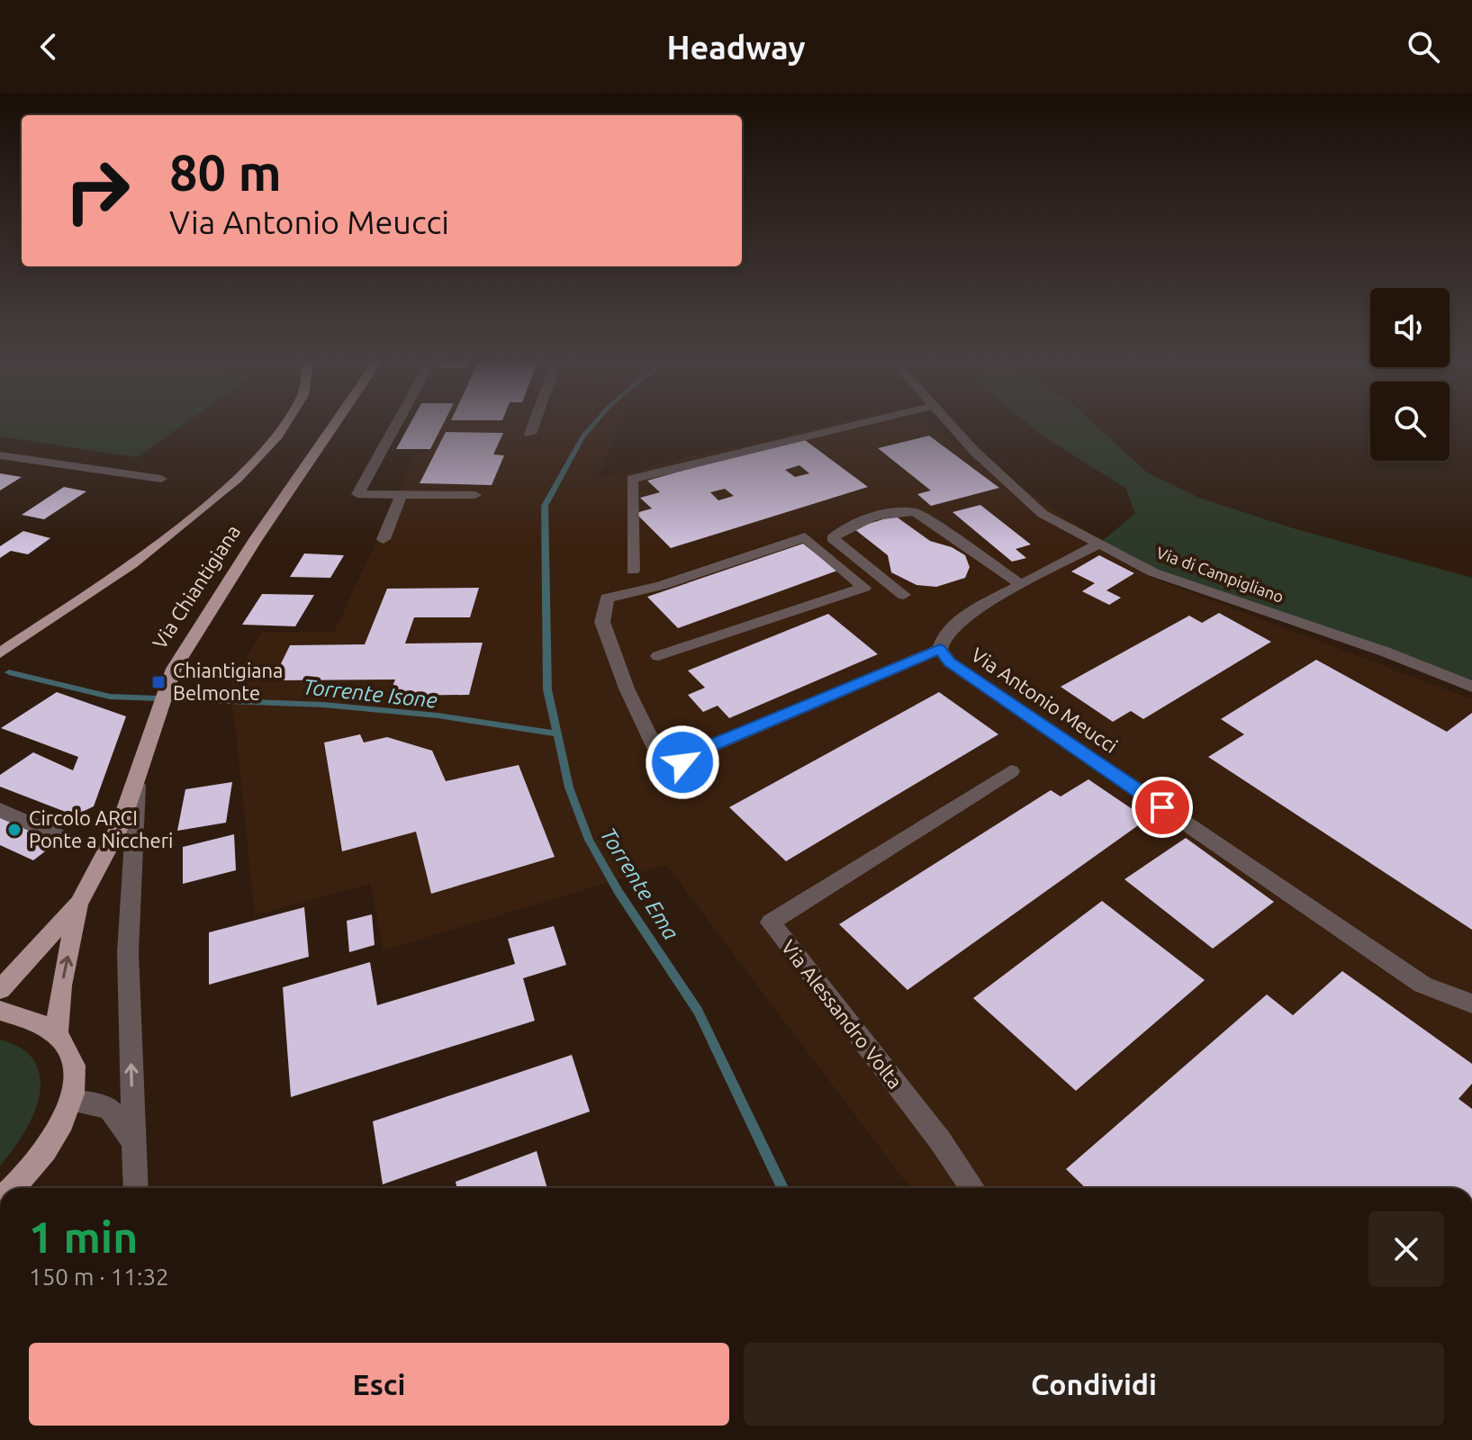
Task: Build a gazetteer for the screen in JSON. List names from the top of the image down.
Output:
{
  "streets": {
    "main road": ["Via Chiantigiana"],
    "street": ["Via di Campigliano", "Via Antonio Meucci", "Via Alessandro Volta"]
  },
  "crossings": [
    ["Via di Campigliano", "Via Antonio Meucci"]
  ],
  "water": ["Torrente Isone", "Torrente Ema"],
  "places": {
    "transit": ["Chiantigiana Belmonte"],
    "other": ["Circolo ARCI Ponte a Niccheri"]
  },
  "page": {
    "header": "Headway",
    "turn": ["80 m", "Via Antonio Meucci"],
    "heading": ["1 min", "150 m · 11:32"],
    "buttons": ["Esci", "Condividi"]
  }
}
